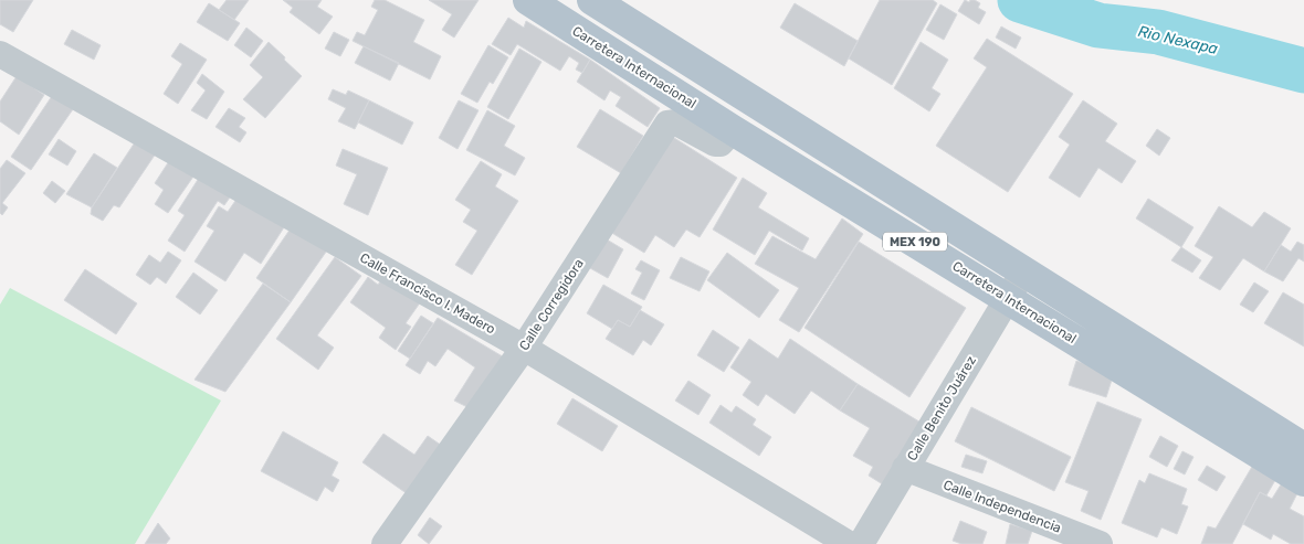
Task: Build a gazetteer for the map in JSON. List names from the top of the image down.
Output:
{
  "streets": {
    "main road": ["Carretera Internacional", "MEX 190"],
    "street": [
      "Calle Francisco I. Madero",
      "Calle Corregidora",
      "Calle Benito Juárez",
      "Calle Independencia"
    ]
  },
  "crossings": [
    ["Carretera Internacional", "Calle Corregidora"],
    ["Carretera Internacional", "Calle Benito Juárez"],
    ["MEX 190", "Calle Benito Juárez"],
    ["Calle Francisco I. Madero", "Calle Corregidora"],
    ["Calle Benito Juárez", "Calle Independencia"]
  ],
  "water": ["Rio Nexapa"]
}
